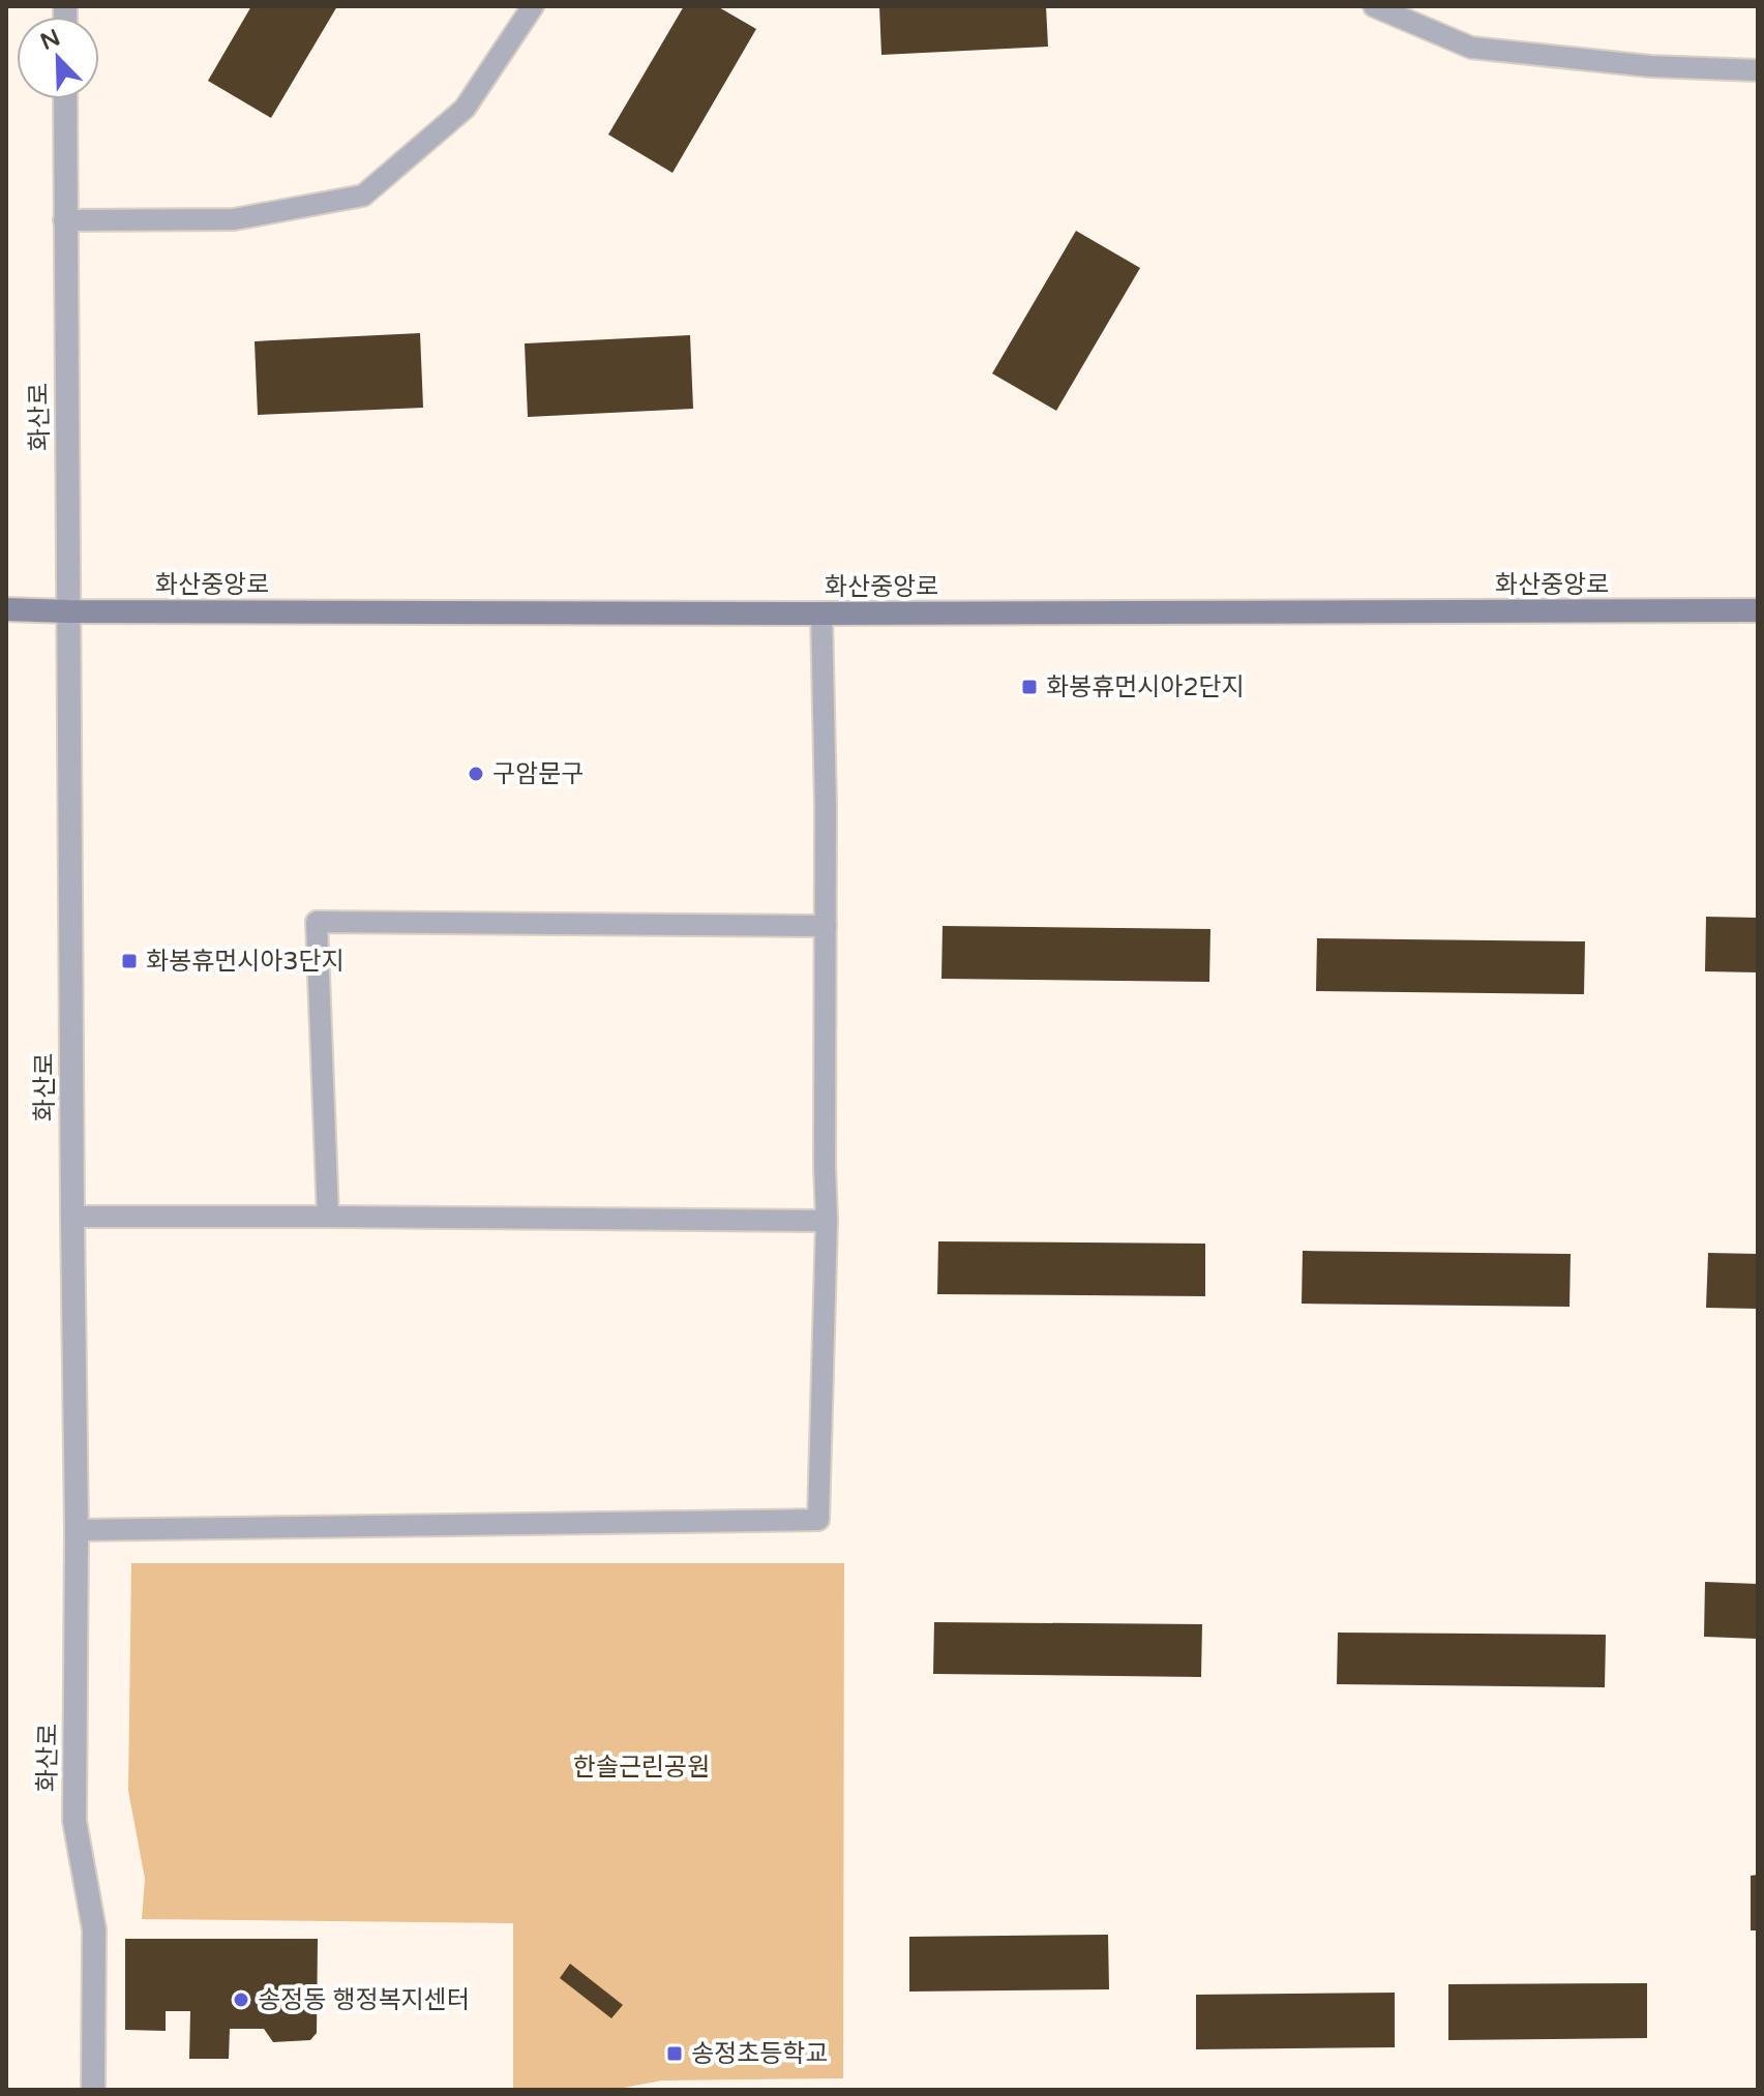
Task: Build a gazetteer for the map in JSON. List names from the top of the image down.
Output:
{
  "streets": {
    "main road": ["화산중앙로"],
    "street": ["화산로"]
  },
  "crossings": [
    ["화산로", "화산중앙로"]
  ],
  "parks": ["한솔근린공원"],
  "places": {
    "transit": ["화봉휴먼시아2단지", "화봉휴먼시아3단지", "송정초등학교"],
    "other": ["구암문구", "송정동 행정복지센터"]
  },
  "north": "top left"
}
